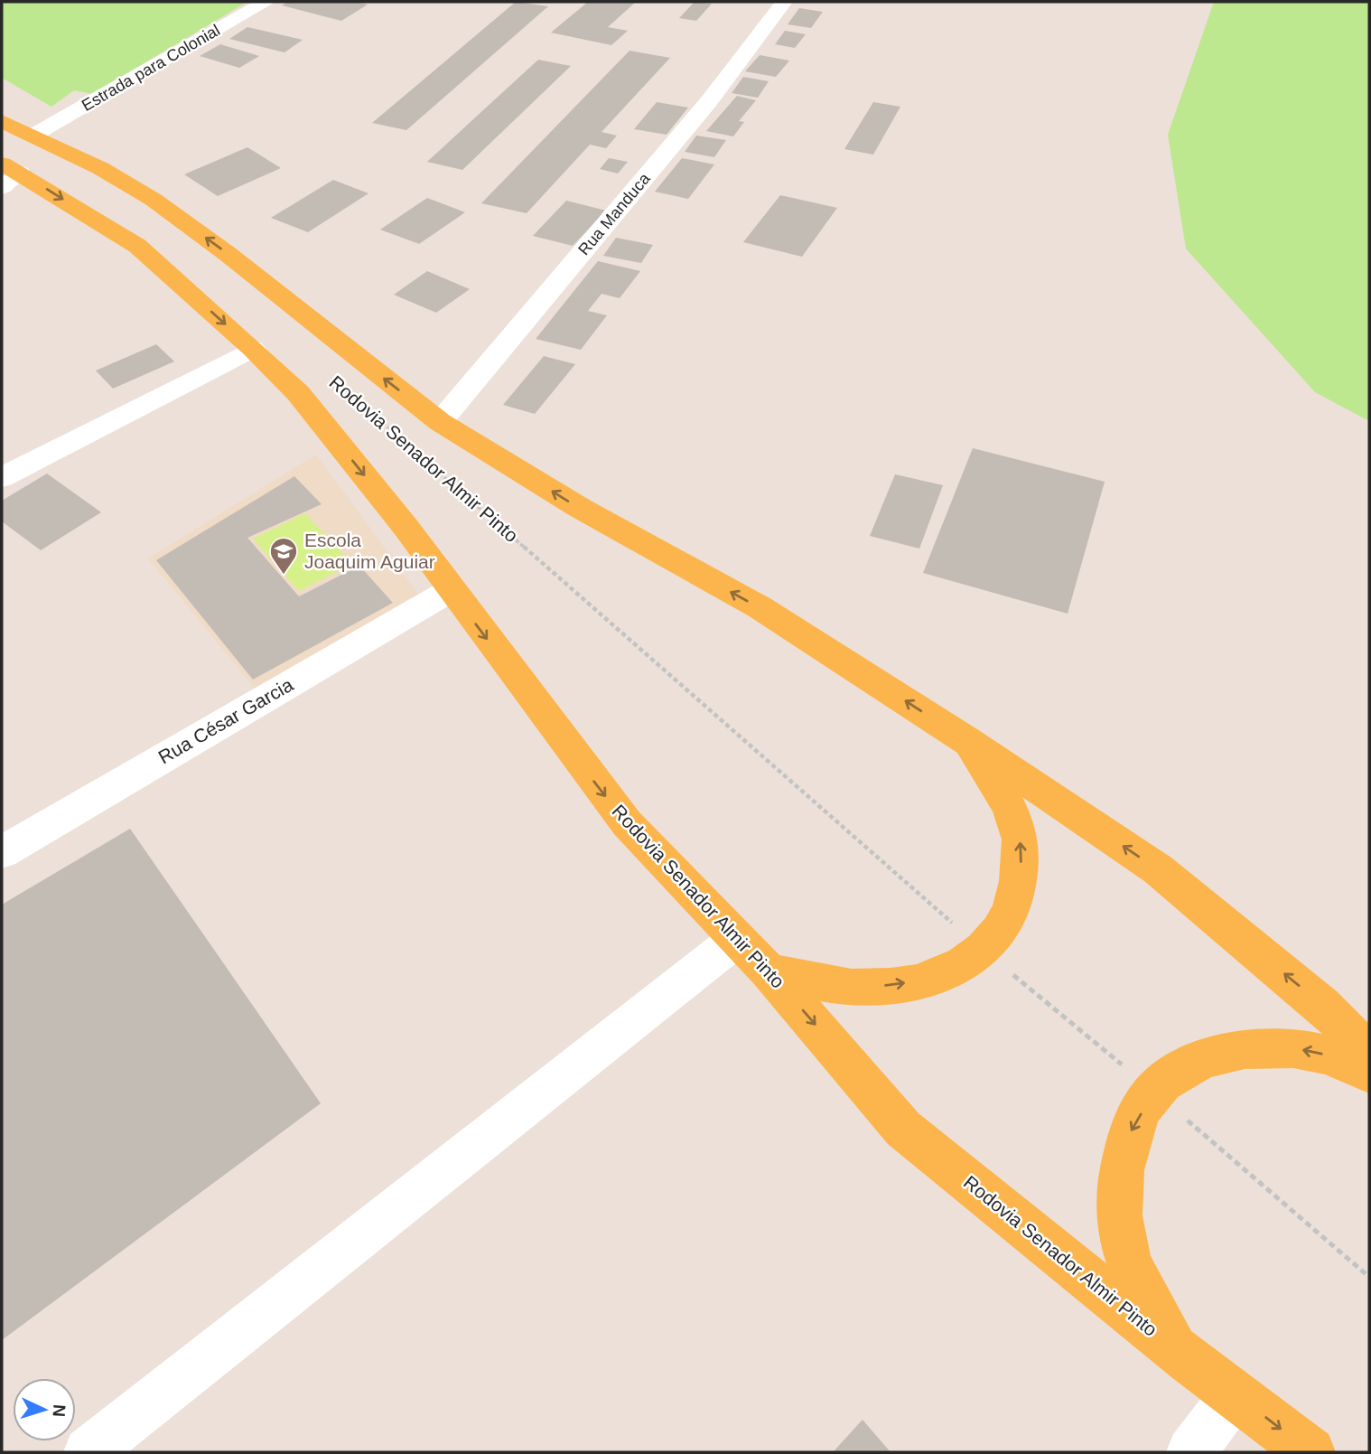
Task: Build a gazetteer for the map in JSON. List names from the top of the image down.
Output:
{
  "streets": {
    "main road": ["Rodovia Senador Almir Pinto"],
    "street": ["Estrada para Colonial", "Rua Manduca", "Rua César Garcia"]
  },
  "crossings": [
    ["Estrada para Colonial", "Rodovia Senador Almir Pinto"],
    ["Rua Manduca", "Rodovia Senador Almir Pinto"],
    ["Rodovia Senador Almir Pinto", "Rua César Garcia"]
  ],
  "places": {
    "school or university": ["Escola Joaquim Aguiar"]
  },
  "north": "right"
}
